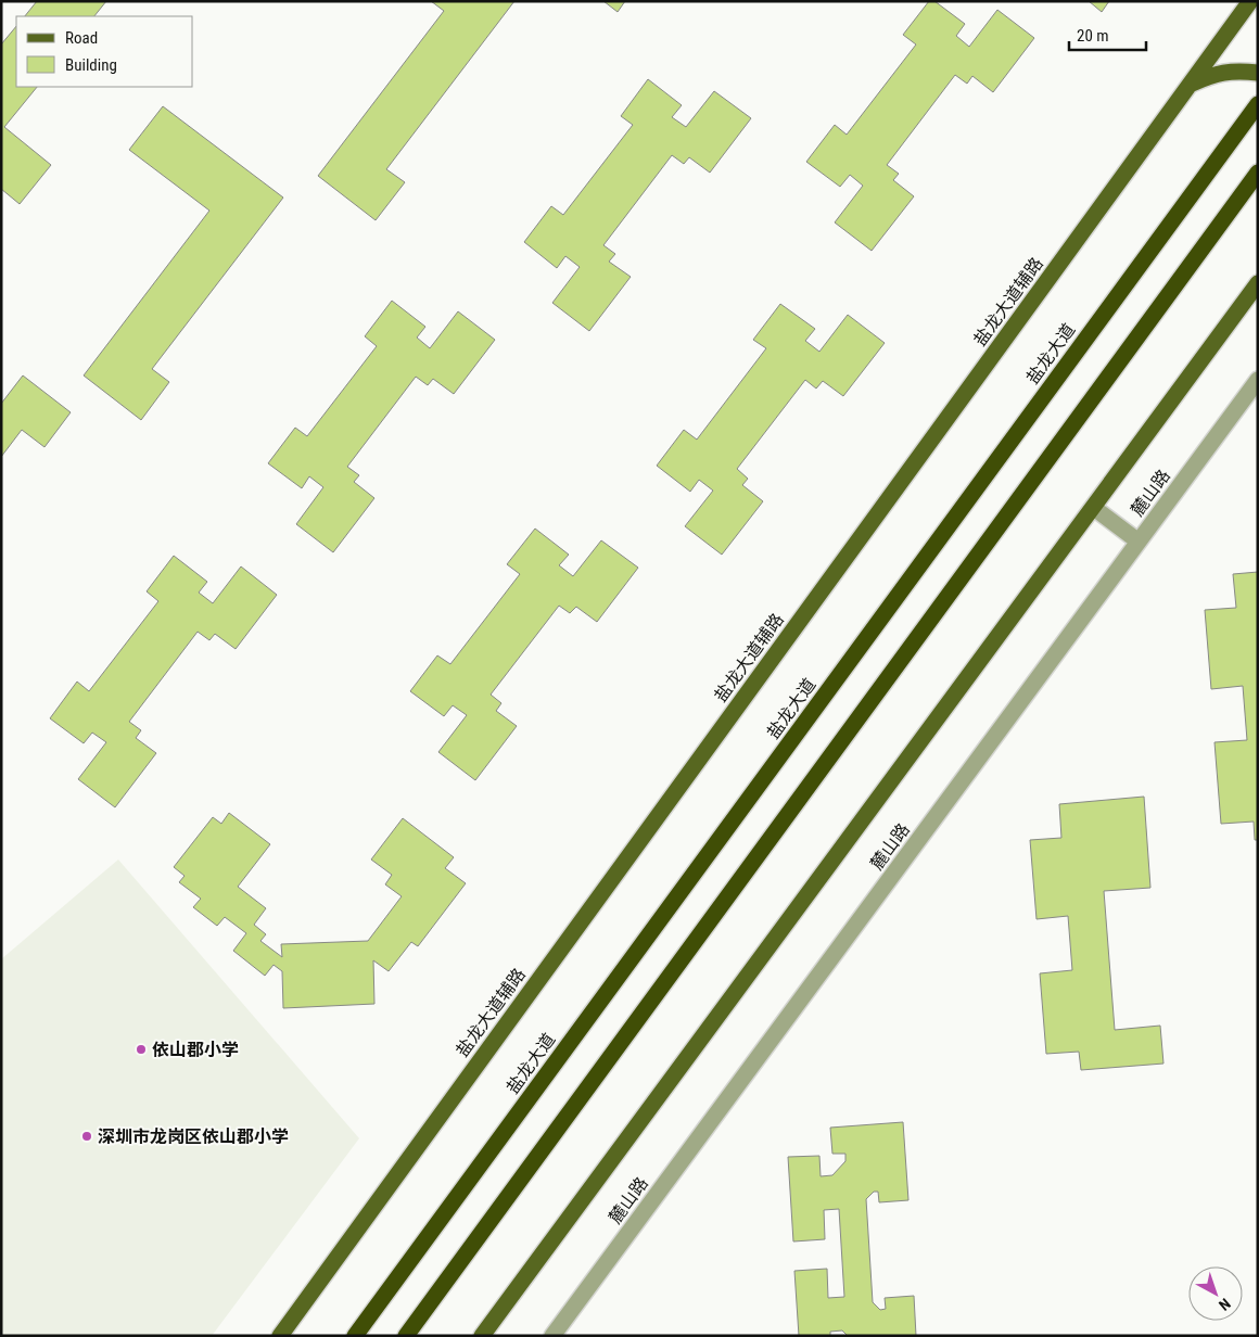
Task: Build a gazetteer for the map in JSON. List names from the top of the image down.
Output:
{
  "streets": {
    "highway": ["盐龙大道"],
    "main road": ["盐龙大道辅路"],
    "street": ["麓山路"]
  },
  "places": ["依山郡小学", "深圳市龙岗区依山郡小学"],
  "legend": ["Road", "Building"],
  "scale_bar": "20 m",
  "north": "bottom right"
}
